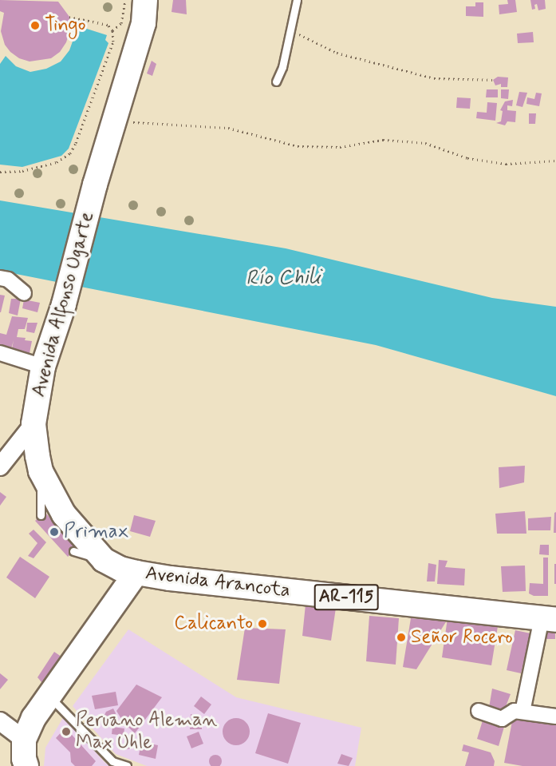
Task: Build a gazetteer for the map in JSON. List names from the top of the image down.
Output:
{
  "streets": {
    "main road": ["Avenida Alfonso Ugarte", "Avenida Arancota", "AR-115"]
  },
  "crossings": [
    ["Avenida Alfonso Ugarte", "Avenida Arancota"]
  ],
  "water": ["Río Chili"],
  "places": [
    "Tingo",
    "Primax",
    "Calicanto",
    "Señor Rocero",
    "Peruano Aleman Max Uhle"
  ]
}
